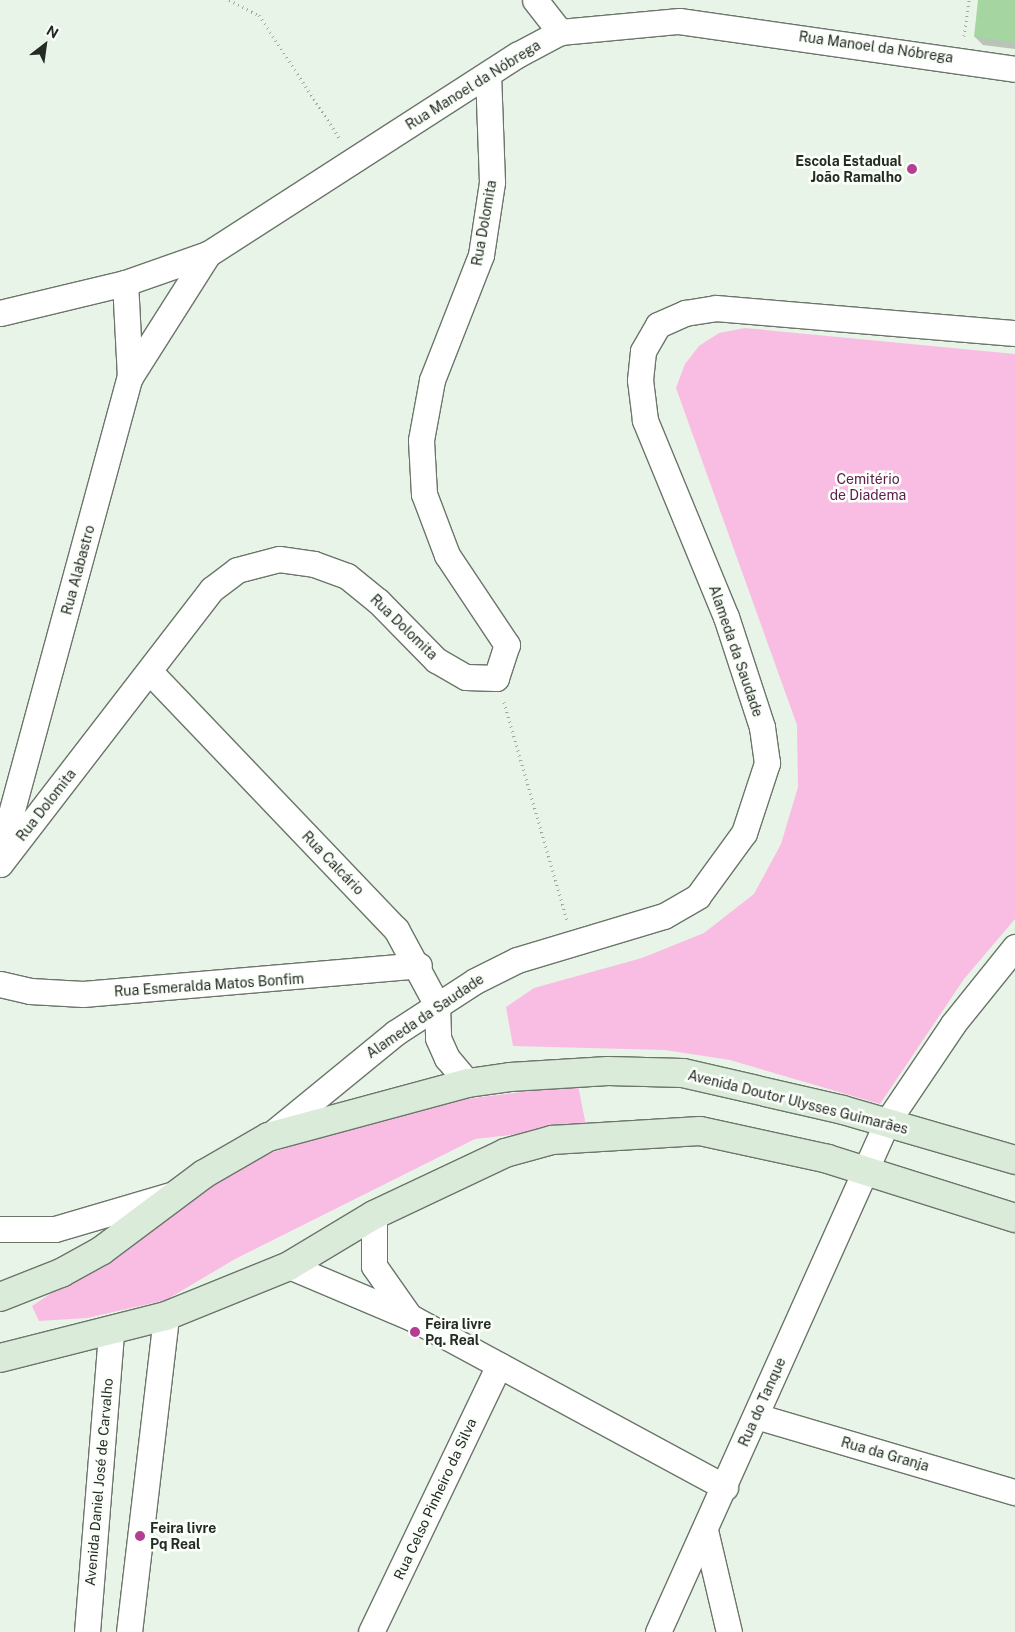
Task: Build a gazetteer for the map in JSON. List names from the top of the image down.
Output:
{
  "streets": {
    "main road": ["Avenida Doutor Ulysses Guimarães"],
    "street": [
      "Rua Manoel da Nóbrega",
      "Rua Dolomita",
      "Rua Alabastro",
      "Alameda da Saudade",
      "Rua Calcário",
      "Rua Esmeralda Matos Bonfim",
      "Rua do Tanque",
      "Rua da Granja",
      "Avenida Daniel José de Carvalho",
      "Rua Celso Pinheiro da Silva"
    ]
  },
  "crossings": [
    ["Rua Manoel da Nóbrega", "Rua Dolomita"],
    ["Rua Manoel da Nóbrega", "Rua Alabastro"],
    ["Rua Dolomita", "Rua Calcário"],
    ["Alameda da Saudade", "Rua Calcário"],
    ["Alameda da Saudade", "Avenida Doutor Ulysses Guimarães"],
    ["Rua Calcário", "Rua Esmeralda Matos Bonfim"],
    ["Rua Calcário", "Avenida Doutor Ulysses Guimarães"],
    ["Avenida Doutor Ulysses Guimarães", "Rua do Tanque"],
    ["Rua do Tanque", "Rua da Granja"]
  ],
  "parks": ["Cemitério de Diadema"],
  "places": ["Escola Estadual João Ramalho", "Feira livre Pq. Real", "Feira livre Pq Real"],
  "north": "top right"
}
